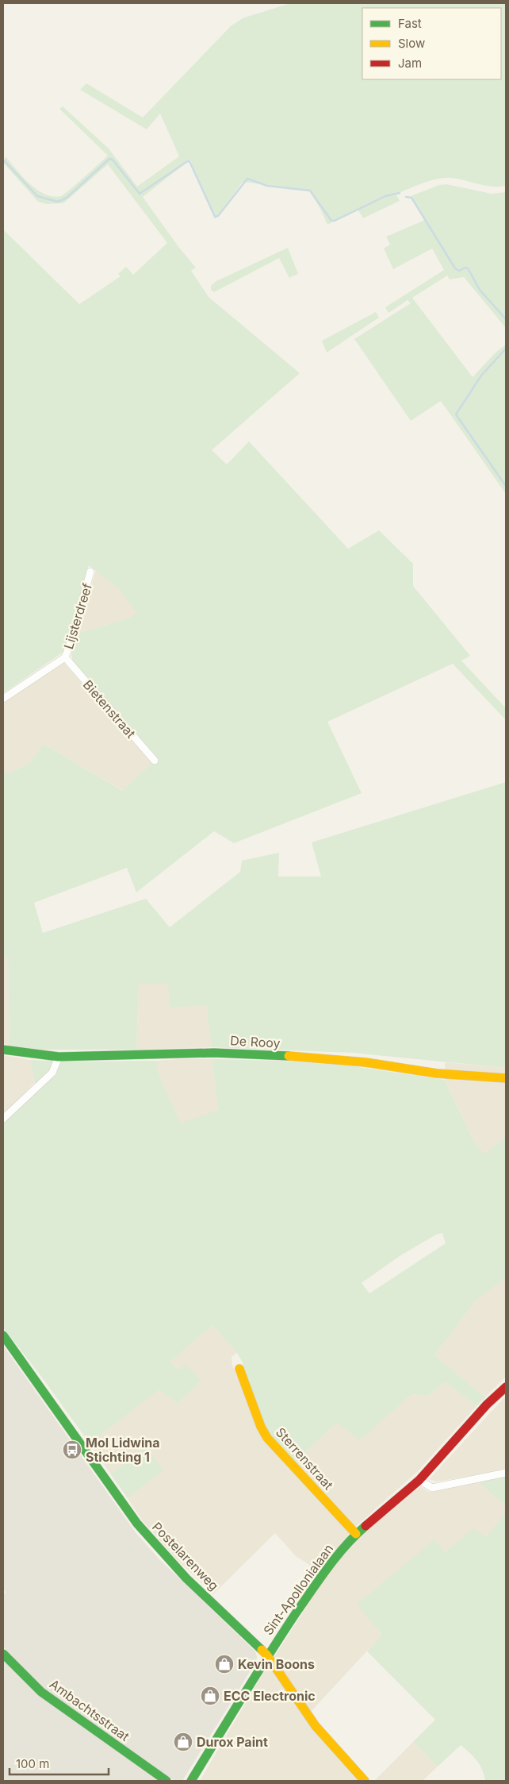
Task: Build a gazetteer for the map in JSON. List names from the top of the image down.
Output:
{
  "streets": {
    "street": [
      "Lijsterdreef",
      "Bietenstraat",
      "De Rooy",
      "Sterrenstraat",
      "Postelarenweg",
      "Sint-Apollonialaan",
      "Ambachtsstraat"
    ]
  },
  "crossings": [
    ["Lijsterdreef", "Bietenstraat"],
    ["Sterrenstraat", "Sint-Apollonialaan"],
    ["Postelarenweg", "Sint-Apollonialaan"]
  ],
  "places": {
    "bus stop": ["Mol Lidwina Stichting 1"],
    "shop": ["Kevin Boons", "ECC Electronic", "Durox Paint"]
  },
  "legend": ["Fast", "Slow", "Jam"],
  "scale_bar": "100 m"
}
